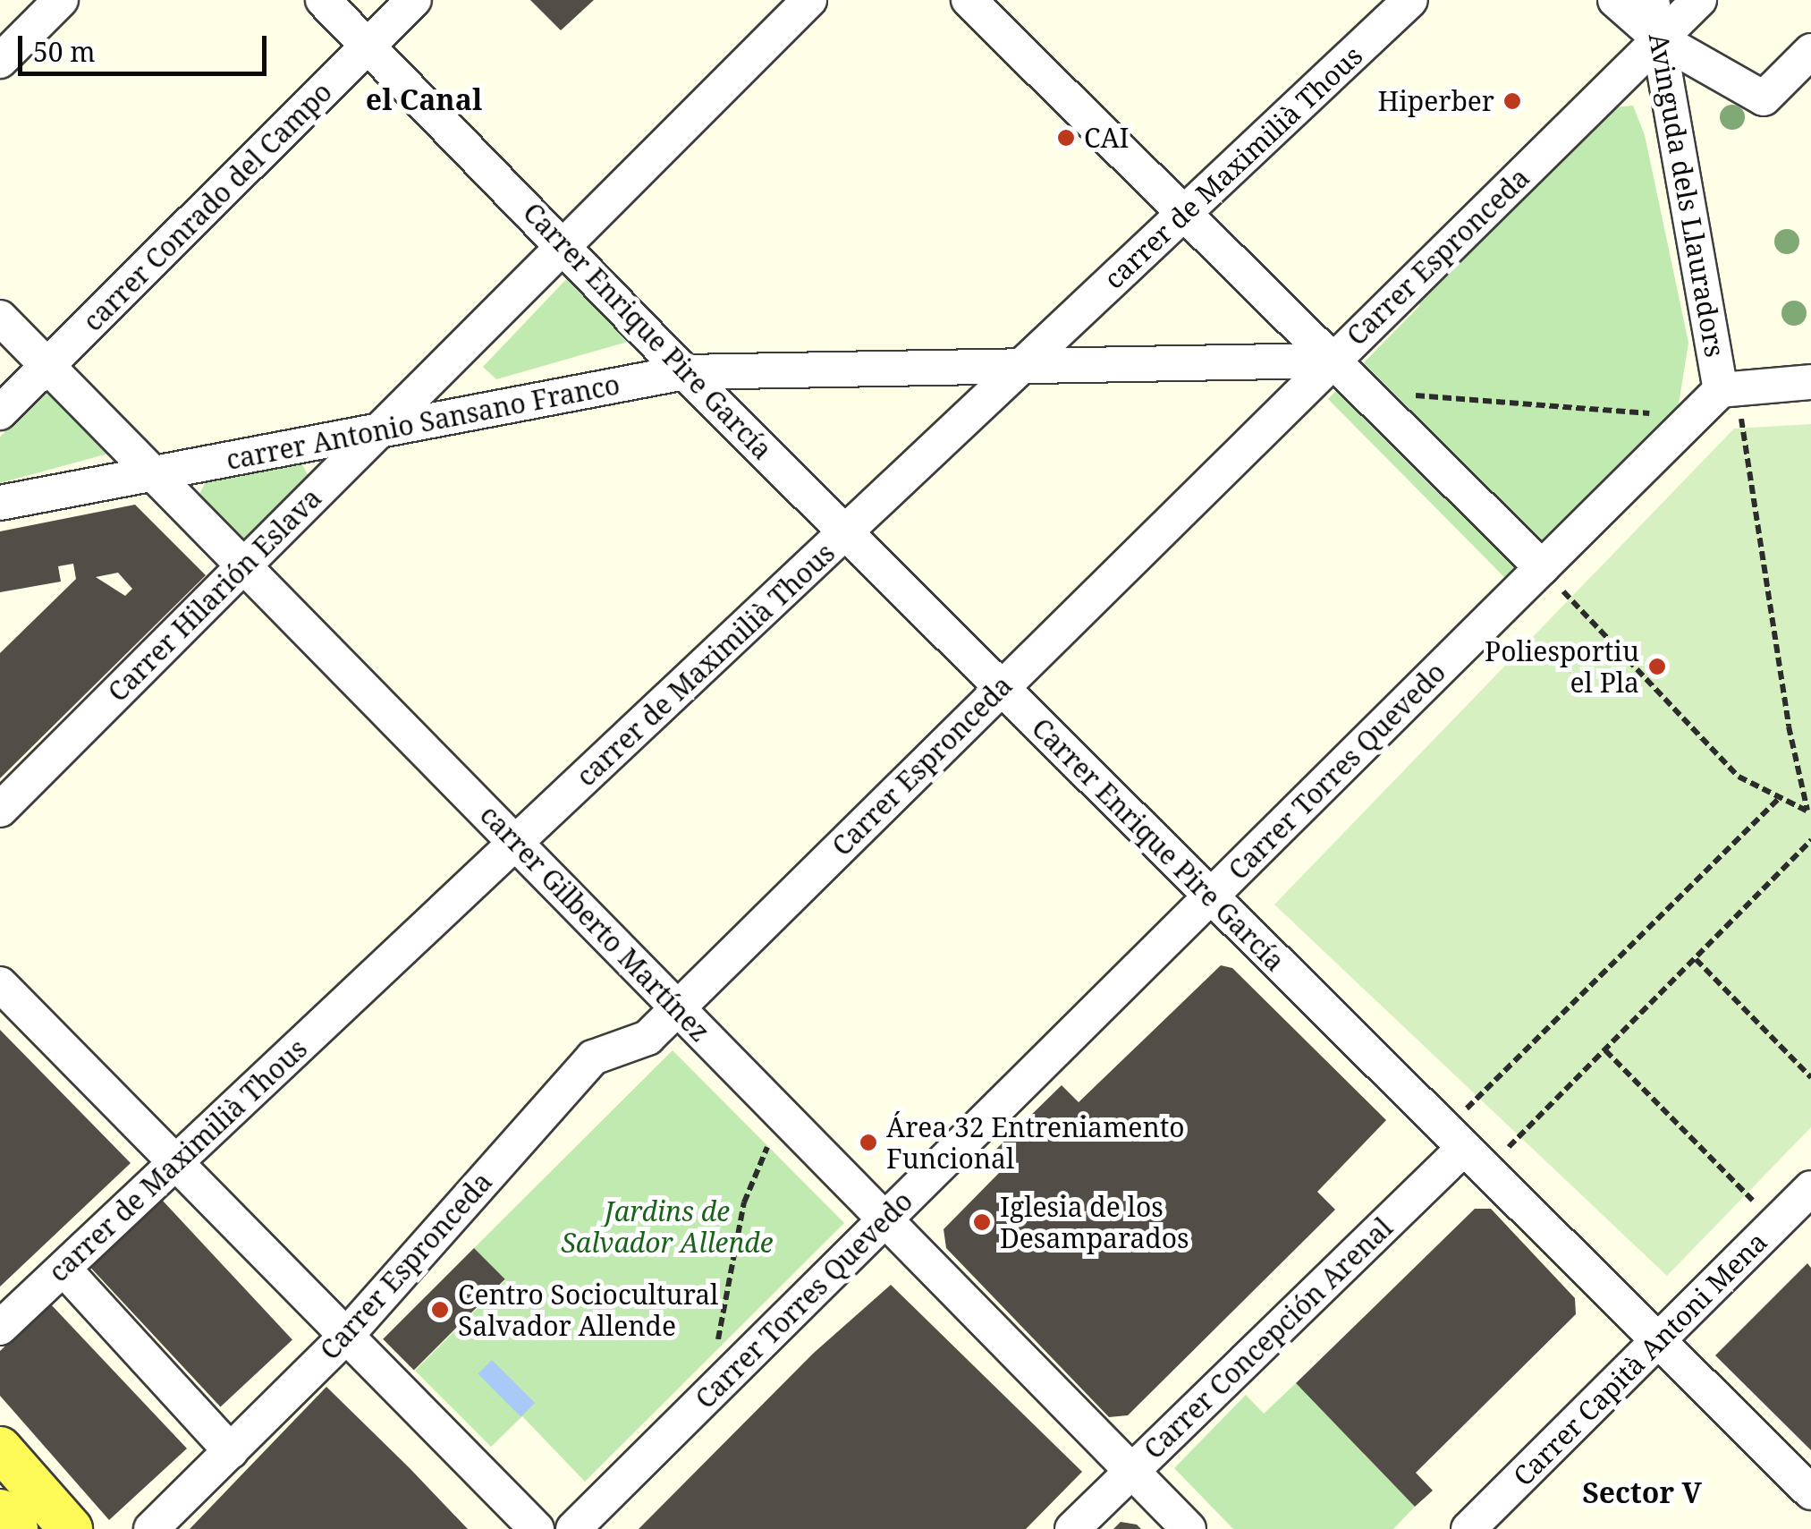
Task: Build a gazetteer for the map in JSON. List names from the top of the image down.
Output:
{
  "streets": {
    "street": [
      "carrer de Maximilià Thous",
      "Avinguda dels Llauradors",
      "carrer Conrado del Campo",
      "Carrer Espronceda",
      "Carrer Enrique Pire García",
      "carrer Antonio Sansano Franco",
      "Carrer Hilarión Eslava",
      "Carrer Torres Quevedo",
      "carrer Gilberto Martínez",
      "Carrer Concepción Arenal",
      "Carrer Capità Antoni Mena"
    ]
  },
  "crossings": [
    ["carrer de Maximilià Thous", "Carrer Enrique Pire García"],
    ["carrer de Maximilià Thous", "carrer Antonio Sansano Franco"],
    ["carrer de Maximilià Thous", "carrer Gilberto Martínez"],
    ["Avinguda dels Llauradors", "Carrer Espronceda"],
    ["Avinguda dels Llauradors", "Carrer Torres Quevedo"],
    ["carrer Conrado del Campo", "Carrer Enrique Pire García"],
    ["carrer Conrado del Campo", "carrer Gilberto Martínez"],
    ["Carrer Espronceda", "Carrer Enrique Pire García"],
    ["Carrer Espronceda", "carrer Antonio Sansano Franco"],
    ["Carrer Espronceda", "carrer Gilberto Martínez"],
    ["Carrer Enrique Pire García", "carrer Antonio Sansano Franco"],
    ["Carrer Enrique Pire García", "Carrer Hilarión Eslava"],
    ["Carrer Enrique Pire García", "Carrer Torres Quevedo"],
    ["Carrer Enrique Pire García", "Carrer Concepción Arenal"],
    ["Carrer Enrique Pire García", "Carrer Capità Antoni Mena"],
    ["carrer Antonio Sansano Franco", "Carrer Hilarión Eslava"],
    ["carrer Antonio Sansano Franco", "carrer Gilberto Martínez"],
    ["Carrer Hilarión Eslava", "carrer Gilberto Martínez"],
    ["Carrer Torres Quevedo", "carrer Gilberto Martínez"],
    ["carrer Gilberto Martínez", "Carrer Concepción Arenal"]
  ],
  "districts": ["el Canal", "Sector V"],
  "parks": ["Jardins de Salvador Allende"],
  "places": [
    "Hiperber",
    "CAI",
    "Poliesportiu el Pla",
    "Área 32 Entreniamento Funcional",
    "Iglesia de los Desamparados",
    "Centro Sociocultural Salvador Allende"
  ],
  "scale_bar": "50 m"
}
